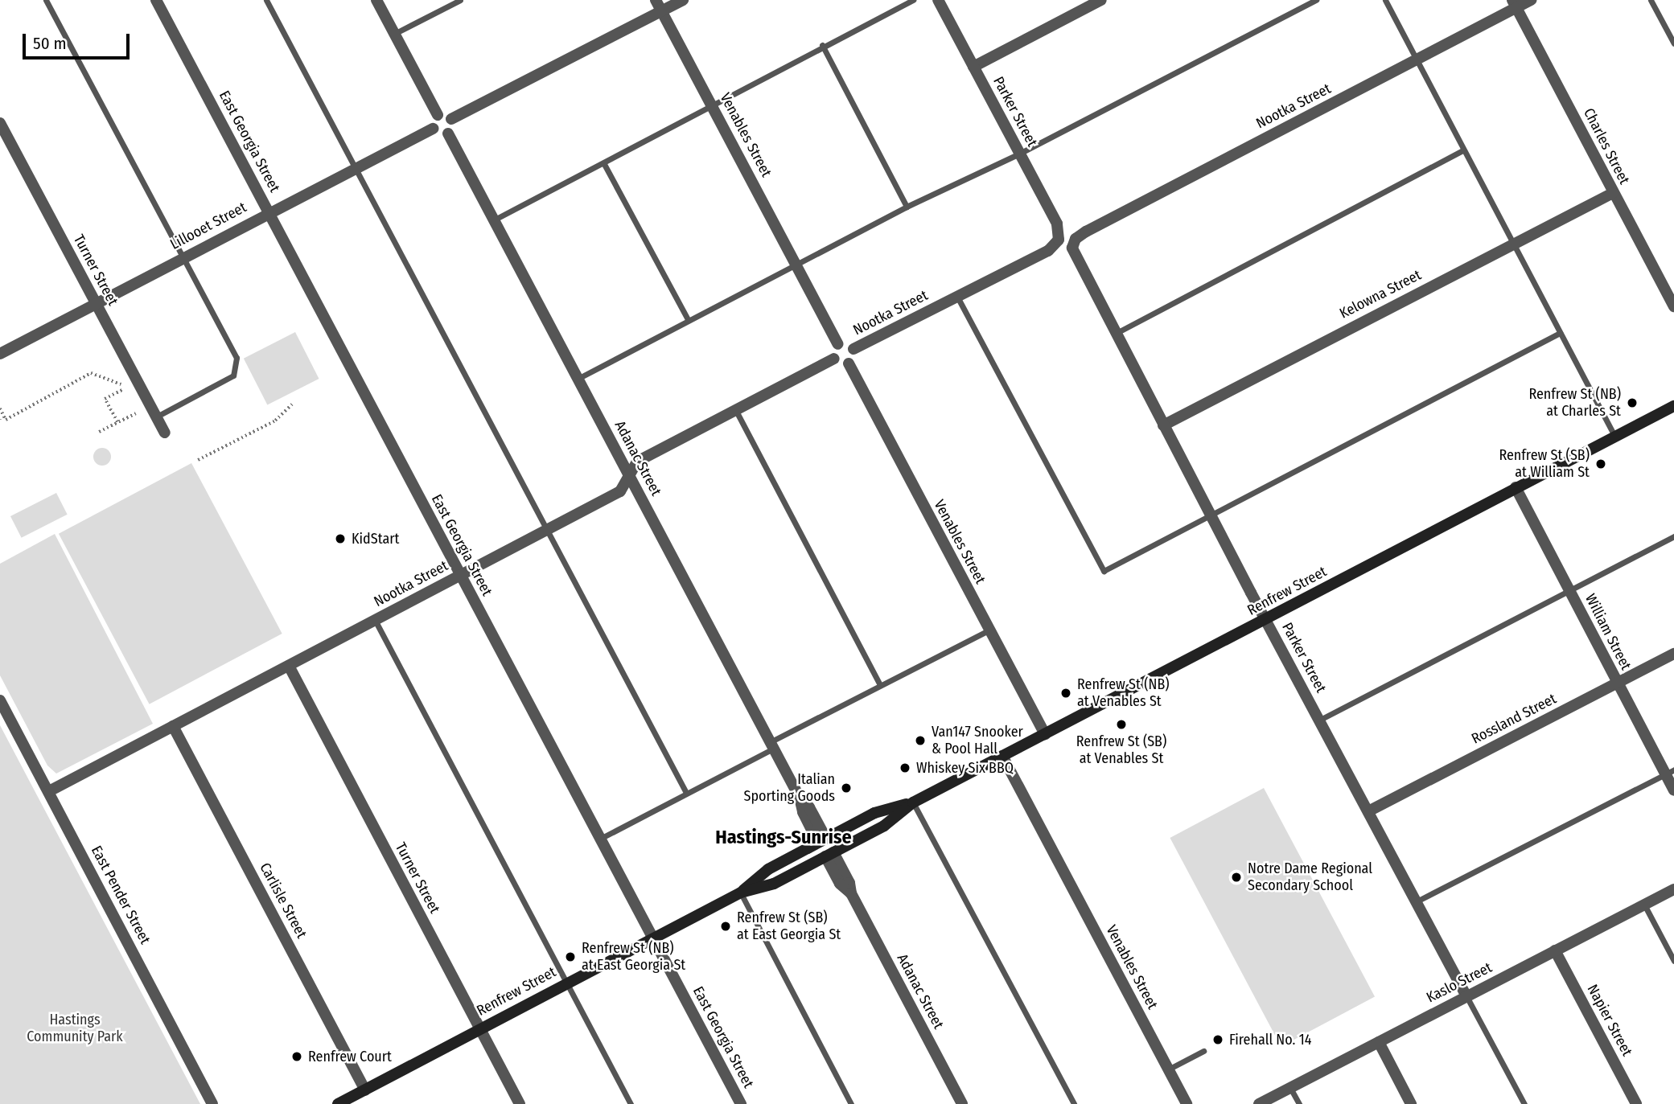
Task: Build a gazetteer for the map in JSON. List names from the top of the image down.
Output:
{
  "streets": {
    "street": [
      "Nootka Street",
      "Parker Street",
      "Venables Street",
      "East Georgia Street",
      "Charles Street",
      "Lillooet Street",
      "Turner Street",
      "Kelowna Street",
      "Adanac Street",
      "Renfrew Street",
      "William Street",
      "Rossland Street",
      "East Pender Street",
      "Carlisle Street",
      "Kaslo Street",
      "Napier Street"
    ]
  },
  "crossings": [
    ["Nootka Street", "Parker Street"],
    ["Nootka Street", "Venables Street"],
    ["Nootka Street", "East Georgia Street"],
    ["Nootka Street", "Charles Street"],
    ["Nootka Street", "Turner Street"],
    ["Nootka Street", "Adanac Street"],
    ["Nootka Street", "East Pender Street"],
    ["Nootka Street", "Carlisle Street"],
    ["Parker Street", "Kelowna Street"],
    ["Parker Street", "Renfrew Street"],
    ["Parker Street", "Rossland Street"],
    ["Parker Street", "Kaslo Street"],
    ["Venables Street", "Renfrew Street"],
    ["East Georgia Street", "Lillooet Street"],
    ["East Georgia Street", "Renfrew Street"],
    ["Charles Street", "Kelowna Street"],
    ["Lillooet Street", "Turner Street"],
    ["Lillooet Street", "Adanac Street"],
    ["Turner Street", "Renfrew Street"],
    ["Adanac Street", "Renfrew Street"],
    ["Renfrew Street", "William Street"],
    ["Renfrew Street", "Carlisle Street"],
    ["William Street", "Rossland Street"],
    ["Kaslo Street", "Napier Street"]
  ],
  "districts": ["Hastings-Sunrise"],
  "parks": ["Hastings Community Park"],
  "places": [
    "Renfrew St (NB) at Charles St",
    "Renfrew St (SB) at William St",
    "KidStart",
    "Renfrew St (NB) at Venables St",
    "Renfrew St (SB) at Venables St",
    "Van147 Snooker & Pool Hall",
    "Whiskey Six BBQ",
    "Italian Sporting Goods",
    "Notre Dame Regional Secondary School",
    "Renfrew St (SB) at East Georgia St",
    "Renfrew St (NB) at East Georgia St",
    "Firehall No. 14",
    "Renfrew Court"
  ],
  "scale_bar": "50 m"
}
